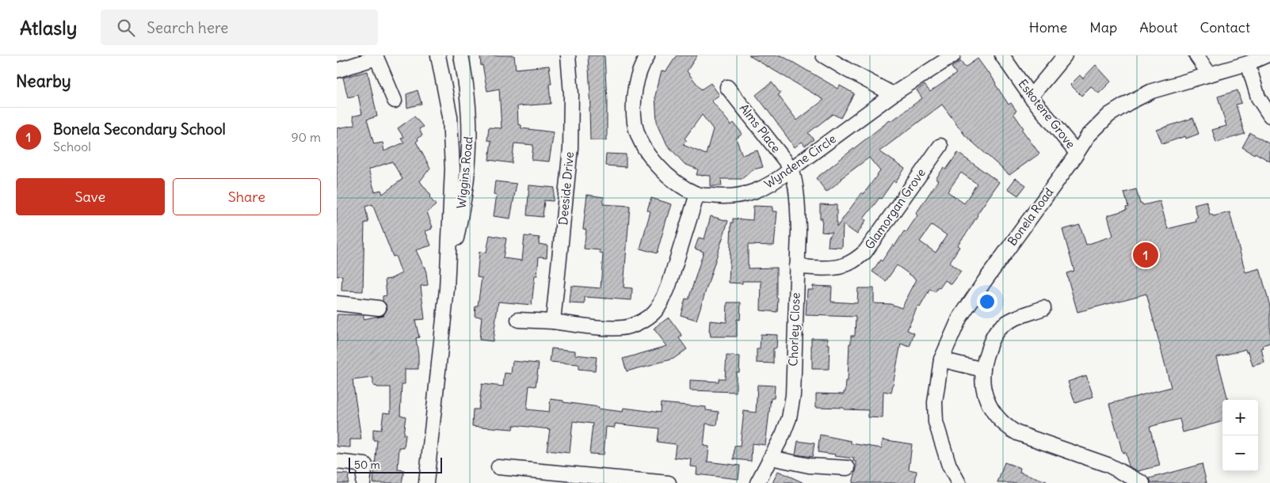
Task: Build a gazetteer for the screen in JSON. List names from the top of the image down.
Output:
{
  "streets": {
    "street": [
      "Eskotene Grove",
      "Alms Place",
      "Wyndene Circle",
      "Wiggins Road",
      "Deeside Drive",
      "Glamorgan Grove",
      "Bonela Road",
      "Chorley Close"
    ]
  },
  "crossings": [
    ["Eskotene Grove", "Bonela Road"],
    ["Alms Place", "Wyndene Circle"],
    ["Alms Place", "Chorley Close"],
    ["Wyndene Circle", "Chorley Close"],
    ["Glamorgan Grove", "Chorley Close"]
  ],
  "scale_bar": "50 m",
  "page": {
    "header": "Atlasly",
    "search": "Search here",
    "nav": [
      "Home",
      "Map",
      "About",
      "Contact"
    ],
    "heading": "Nearby",
    "list": [
      {
        "mark": "1",
        "name": "Bonela Secondary School",
        "note": "School",
        "value": "90 m"
      }
    ],
    "buttons": ["Save", "Share"],
    "pins": "1",
    "map_buttons": ["+", "−"],
    "scale": "50 m"
  }
}
